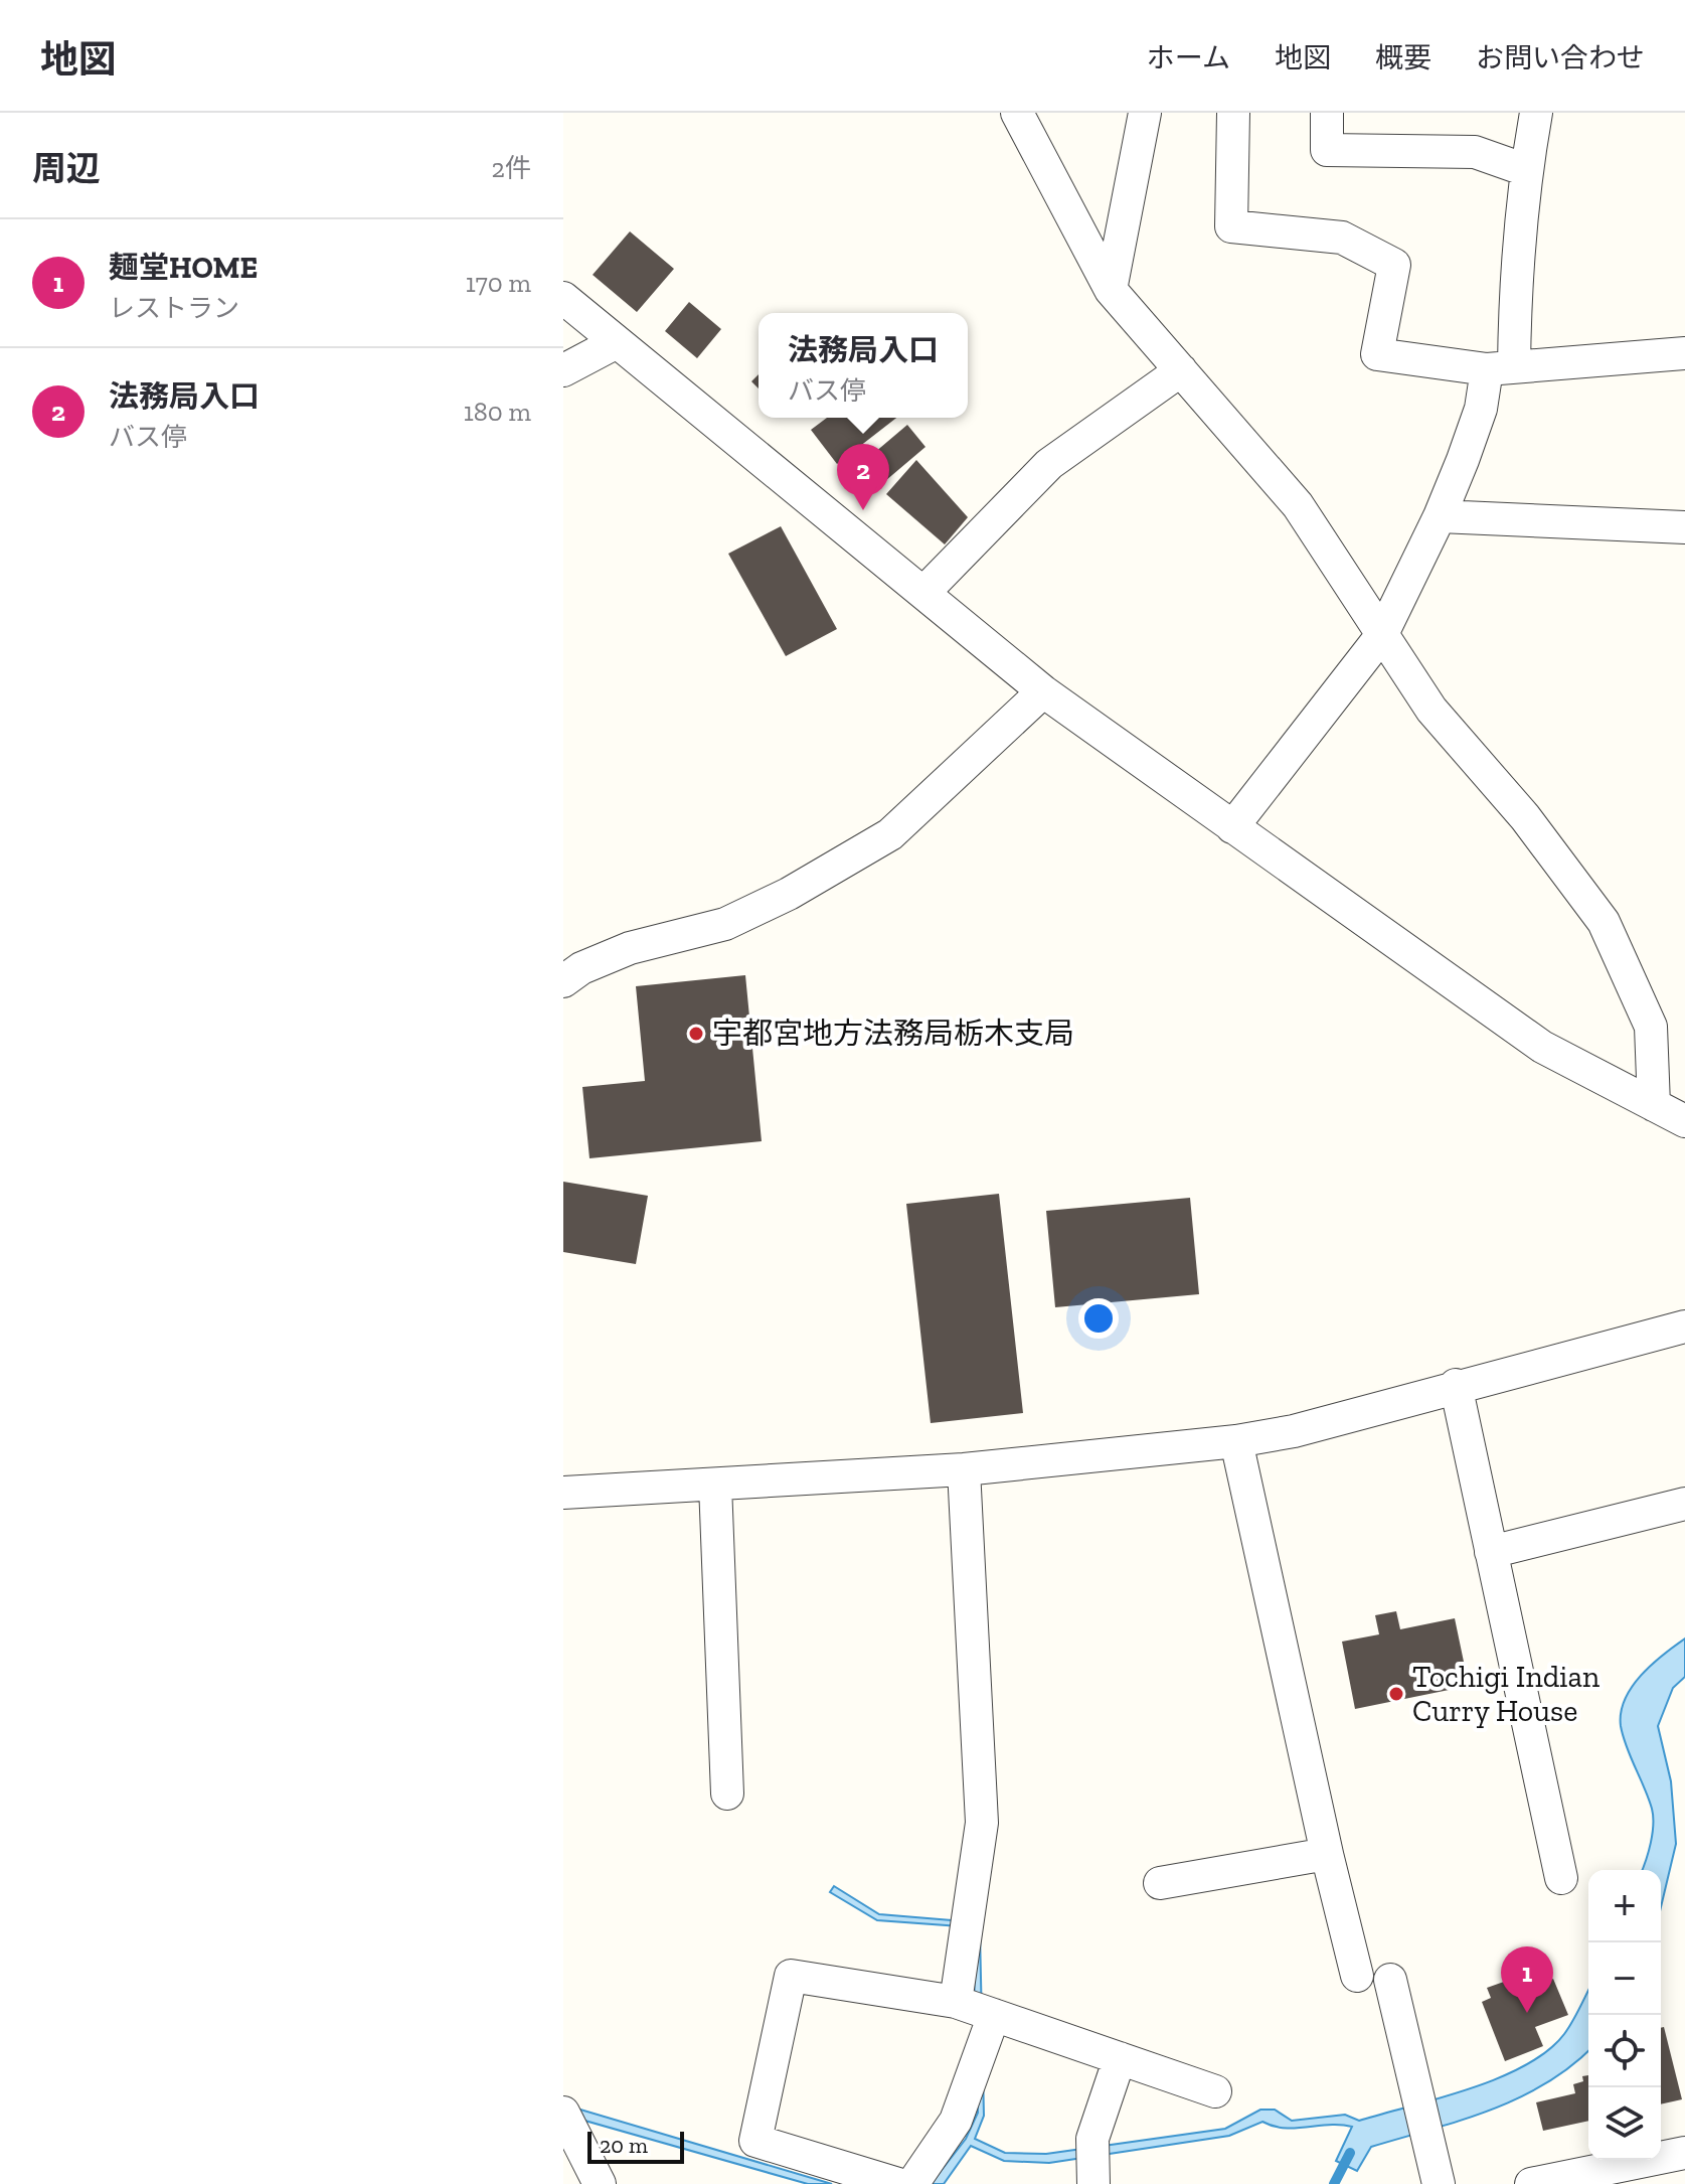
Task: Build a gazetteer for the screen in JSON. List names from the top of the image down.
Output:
{
  "places": ["宇都宮地方法務局栃木支局", "Tochigi Indian Curry House"],
  "scale_bar": "20 m",
  "page": {
    "header": "地図",
    "nav": [
      "ホーム",
      "地図",
      "概要",
      "お問い合わせ"
    ],
    "heading": ["周辺", "2件"],
    "list": [
      {
        "mark": "1",
        "name": "麺堂HOME",
        "note": "レストラン",
        "value": "170 m"
      },
      {
        "mark": "2",
        "name": "法務局入口",
        "note": "バス停",
        "value": "180 m"
      }
    ],
    "popup": ["法務局入口", "バス停"],
    "pins": ["2", "1"],
    "map_buttons": ["+", "−"],
    "scale": "20 m"
  }
}
